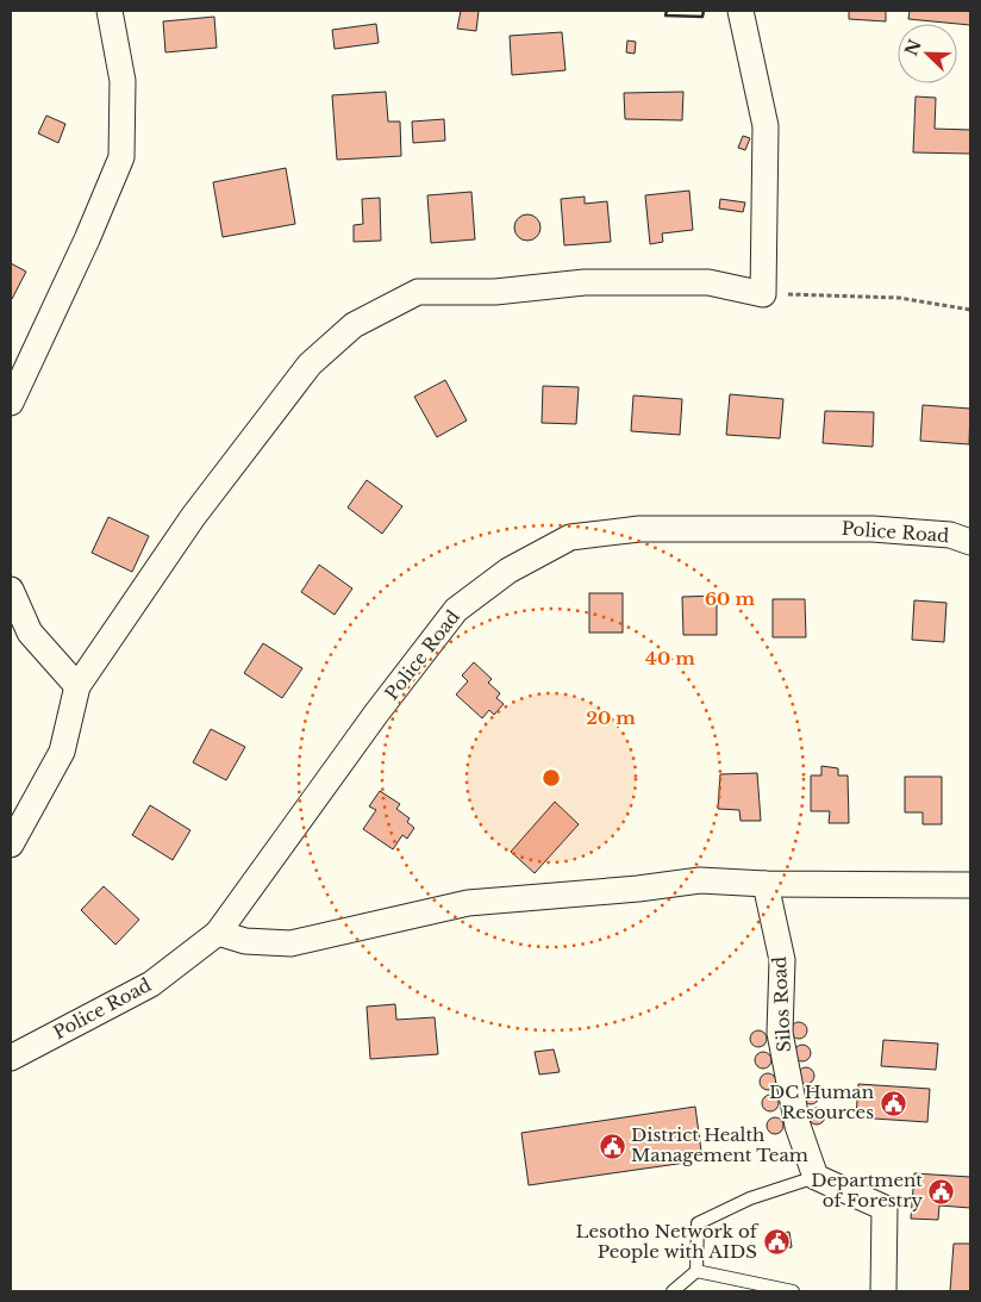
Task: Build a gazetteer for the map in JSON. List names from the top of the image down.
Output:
{
  "streets": {
    "street": ["Police Road", "Silos Road"]
  },
  "places": {
    "public building": [
      "DC Human Resources",
      "District Health Management Team",
      "Department of Forestry",
      "Lesotho Network of People with AIDS"
    ]
  },
  "north": "top left",
  "rings": ["60 m", "40 m", "20 m"]
}
